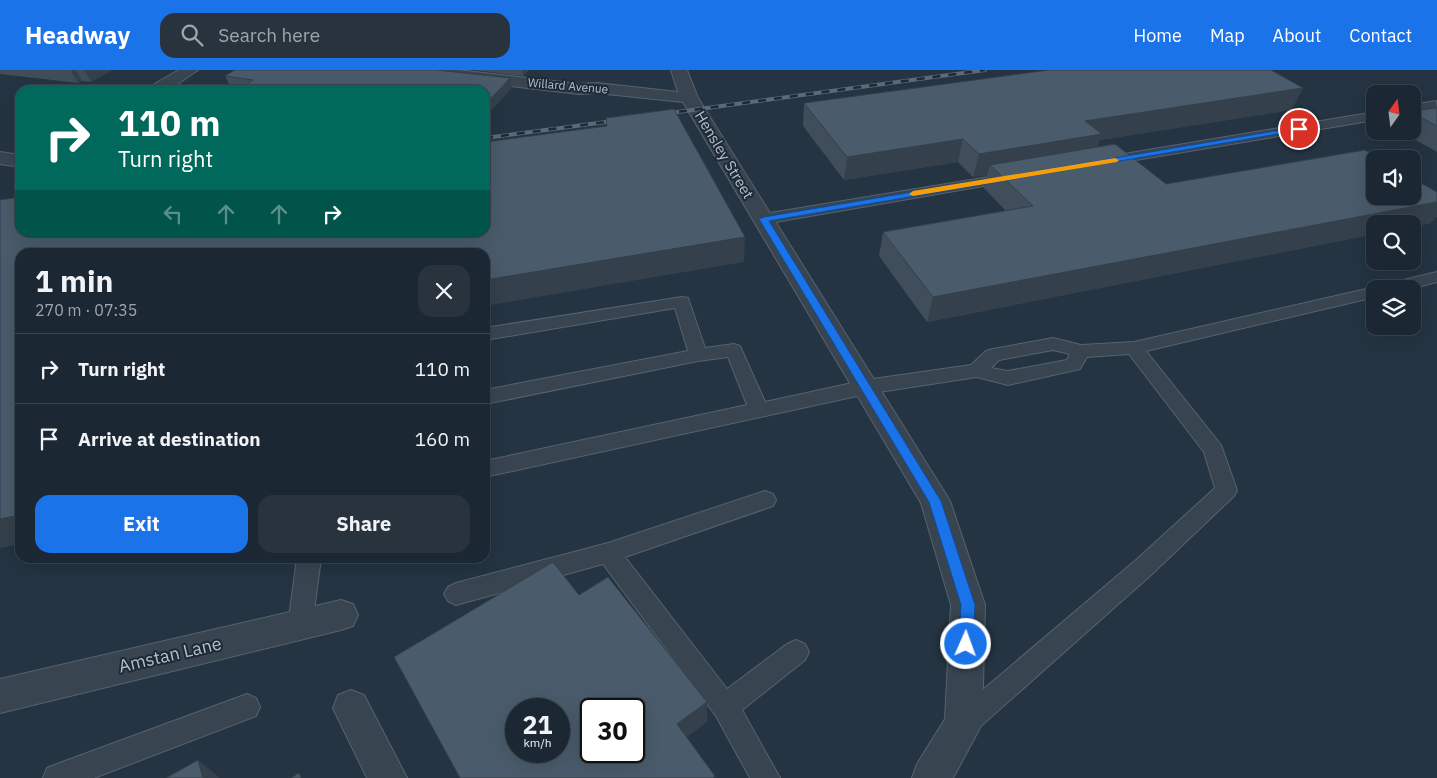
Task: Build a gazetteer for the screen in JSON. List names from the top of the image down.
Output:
{
  "streets": {
    "street": ["Willard Avenue", "Hensley Street", "Amstan Lane"]
  },
  "crossings": [
    ["Willard Avenue", "Hensley Street"]
  ],
  "north": "top",
  "page": {
    "header": "Headway",
    "search": "Search here",
    "nav": [
      "Home",
      "Map",
      "About",
      "Contact"
    ],
    "turn": ["110 m", "Turn right"],
    "heading": ["1 min", "270 m · 07:35"],
    "list": [
      {
        "name": "Turn right",
        "value": "110 m"
      },
      {
        "name": "Arrive at destination",
        "value": "160 m"
      }
    ],
    "buttons": ["Exit", "Share"],
    "speed": "21 km/h",
    "limit": "30"
  }
}
